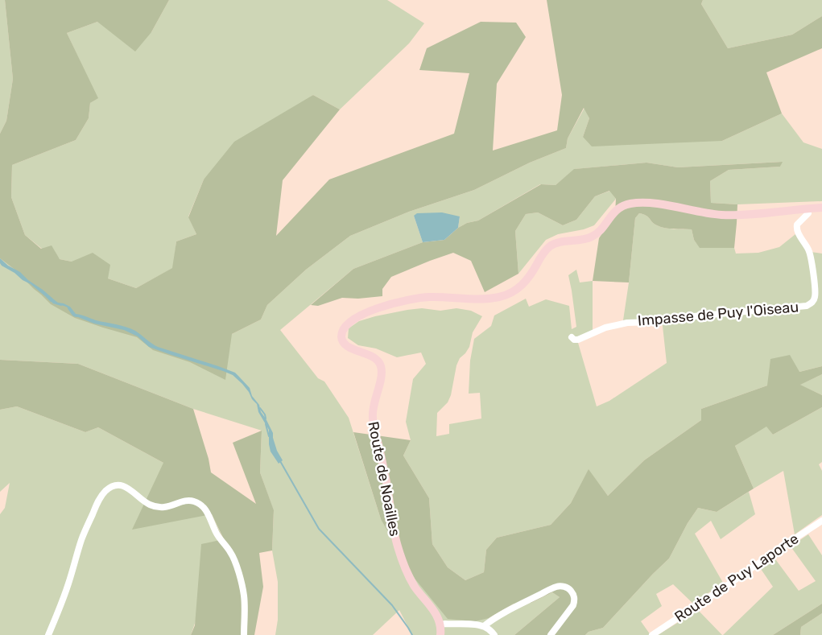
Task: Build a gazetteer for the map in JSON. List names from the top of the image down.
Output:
{
  "streets": {
    "main road": ["Route de Noailles"],
    "street": ["Impasse de Puy l'Oiseau", "Route de Puy Laporte"]
  },
  "crossings": [
    ["Impasse de Puy l'Oiseau", "Route de Noailles"]
  ]
}
